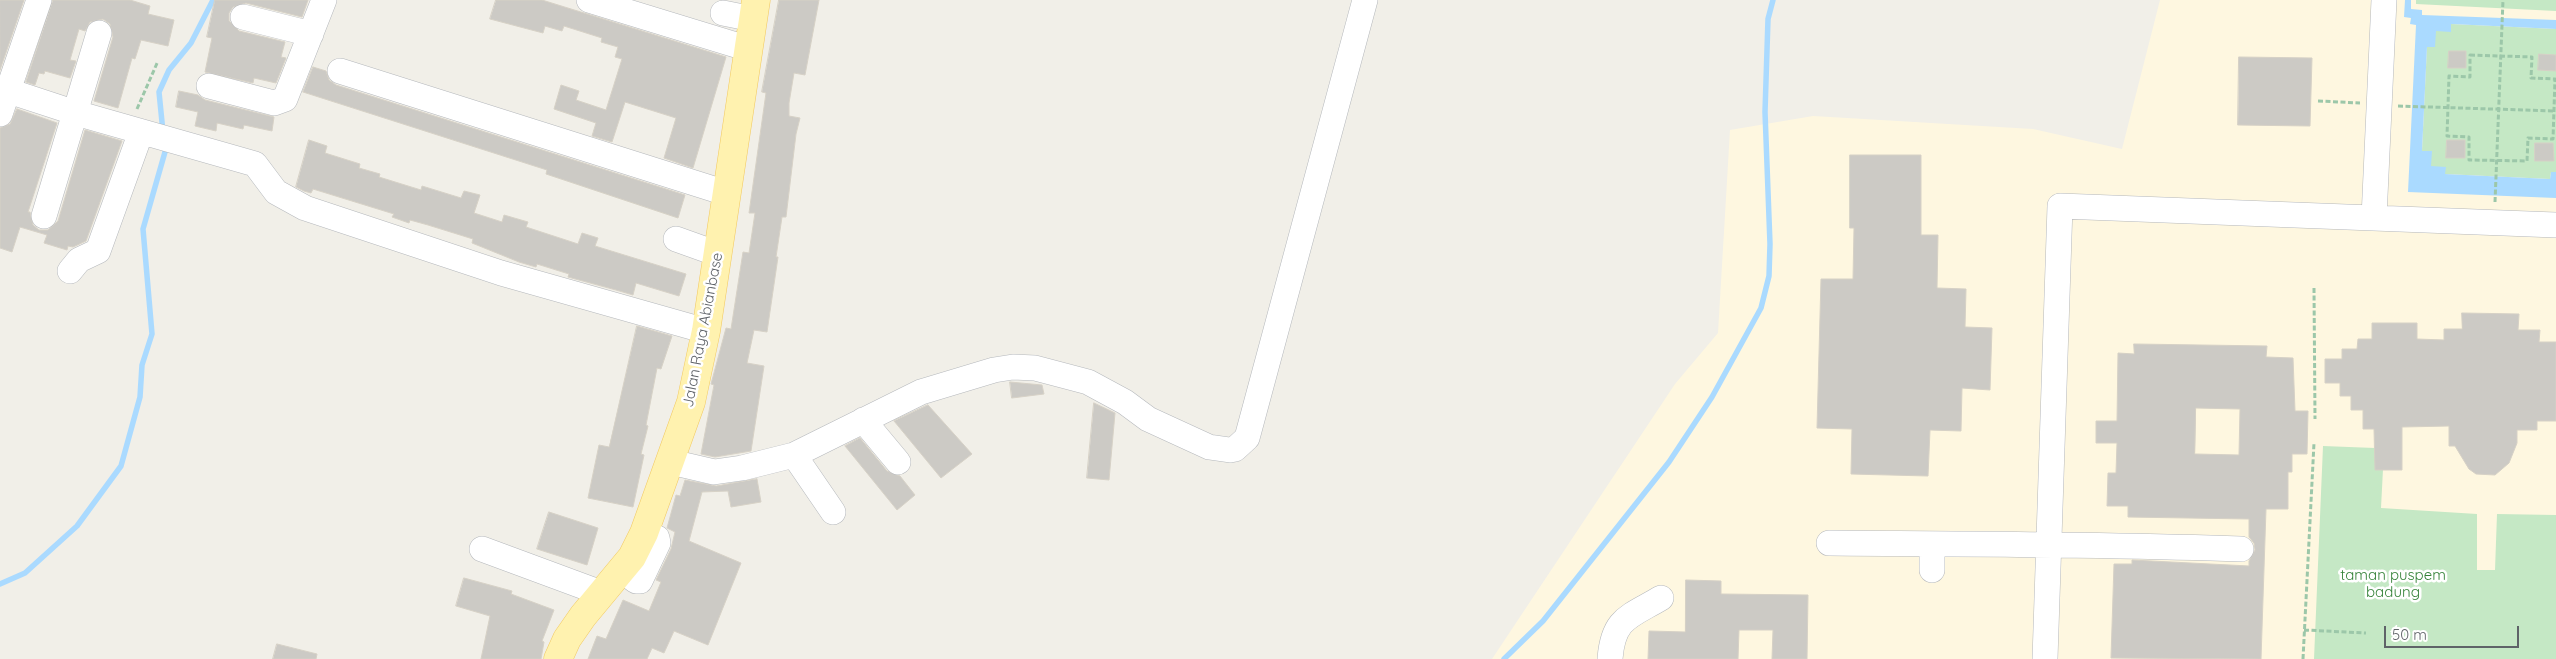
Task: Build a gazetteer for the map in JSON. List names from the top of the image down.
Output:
{
  "streets": {
    "main road": ["Jalan Raya Abianbase"]
  },
  "parks": ["taman puspem badung"],
  "scale_bar": "50 m"
}
